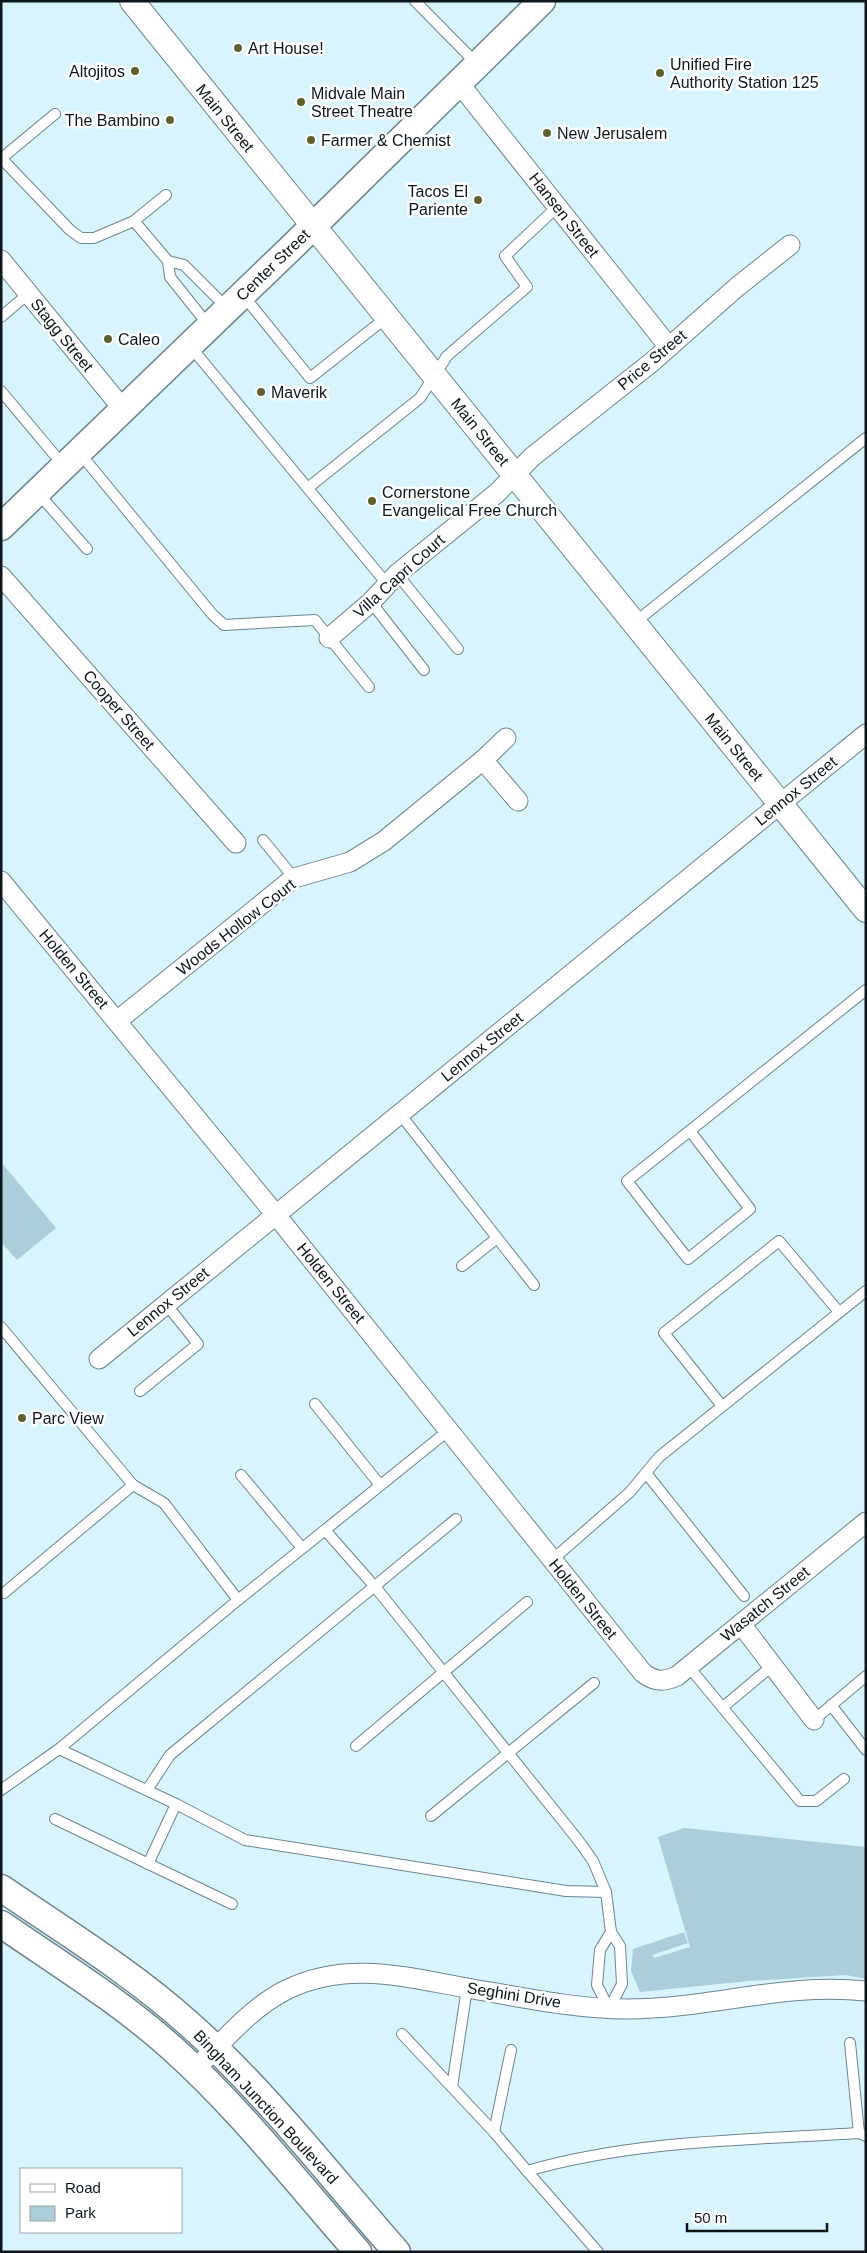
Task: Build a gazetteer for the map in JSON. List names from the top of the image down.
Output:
{
  "streets": {
    "main road": ["Center Street", "Bingham Junction Boulevard"],
    "street": [
      "Main Street",
      "Hansen Street",
      "Stagg Street",
      "Price Street",
      "Villa Capri Court",
      "Cooper Street",
      "Lennox Street",
      "Woods Hollow Court",
      "Holden Street",
      "Wasatch Street",
      "Seghini Drive"
    ]
  },
  "crossings": [
    ["Main Street", "Center Street"],
    ["Main Street", "Price Street"],
    ["Main Street", "Villa Capri Court"],
    ["Main Street", "Lennox Street"],
    ["Hansen Street", "Center Street"],
    ["Hansen Street", "Price Street"],
    ["Center Street", "Stagg Street"],
    ["Price Street", "Villa Capri Court"],
    ["Lennox Street", "Holden Street"],
    ["Woods Hollow Court", "Holden Street"],
    ["Holden Street", "Wasatch Street"],
    ["Seghini Drive", "Bingham Junction Boulevard"]
  ],
  "places": [
    "Art House!",
    "Altojitos",
    "Unified Fire Authority Station 125",
    "Midvale Main Street Theatre",
    "The Bambino",
    "New Jerusalem",
    "Farmer & Chemist",
    "Tacos El Pariente",
    "Caleo",
    "Maverik",
    "Cornerstone Evangelical Free Church",
    "Parc View"
  ],
  "legend": ["Road", "Park"],
  "scale_bar": "50 m"
}
